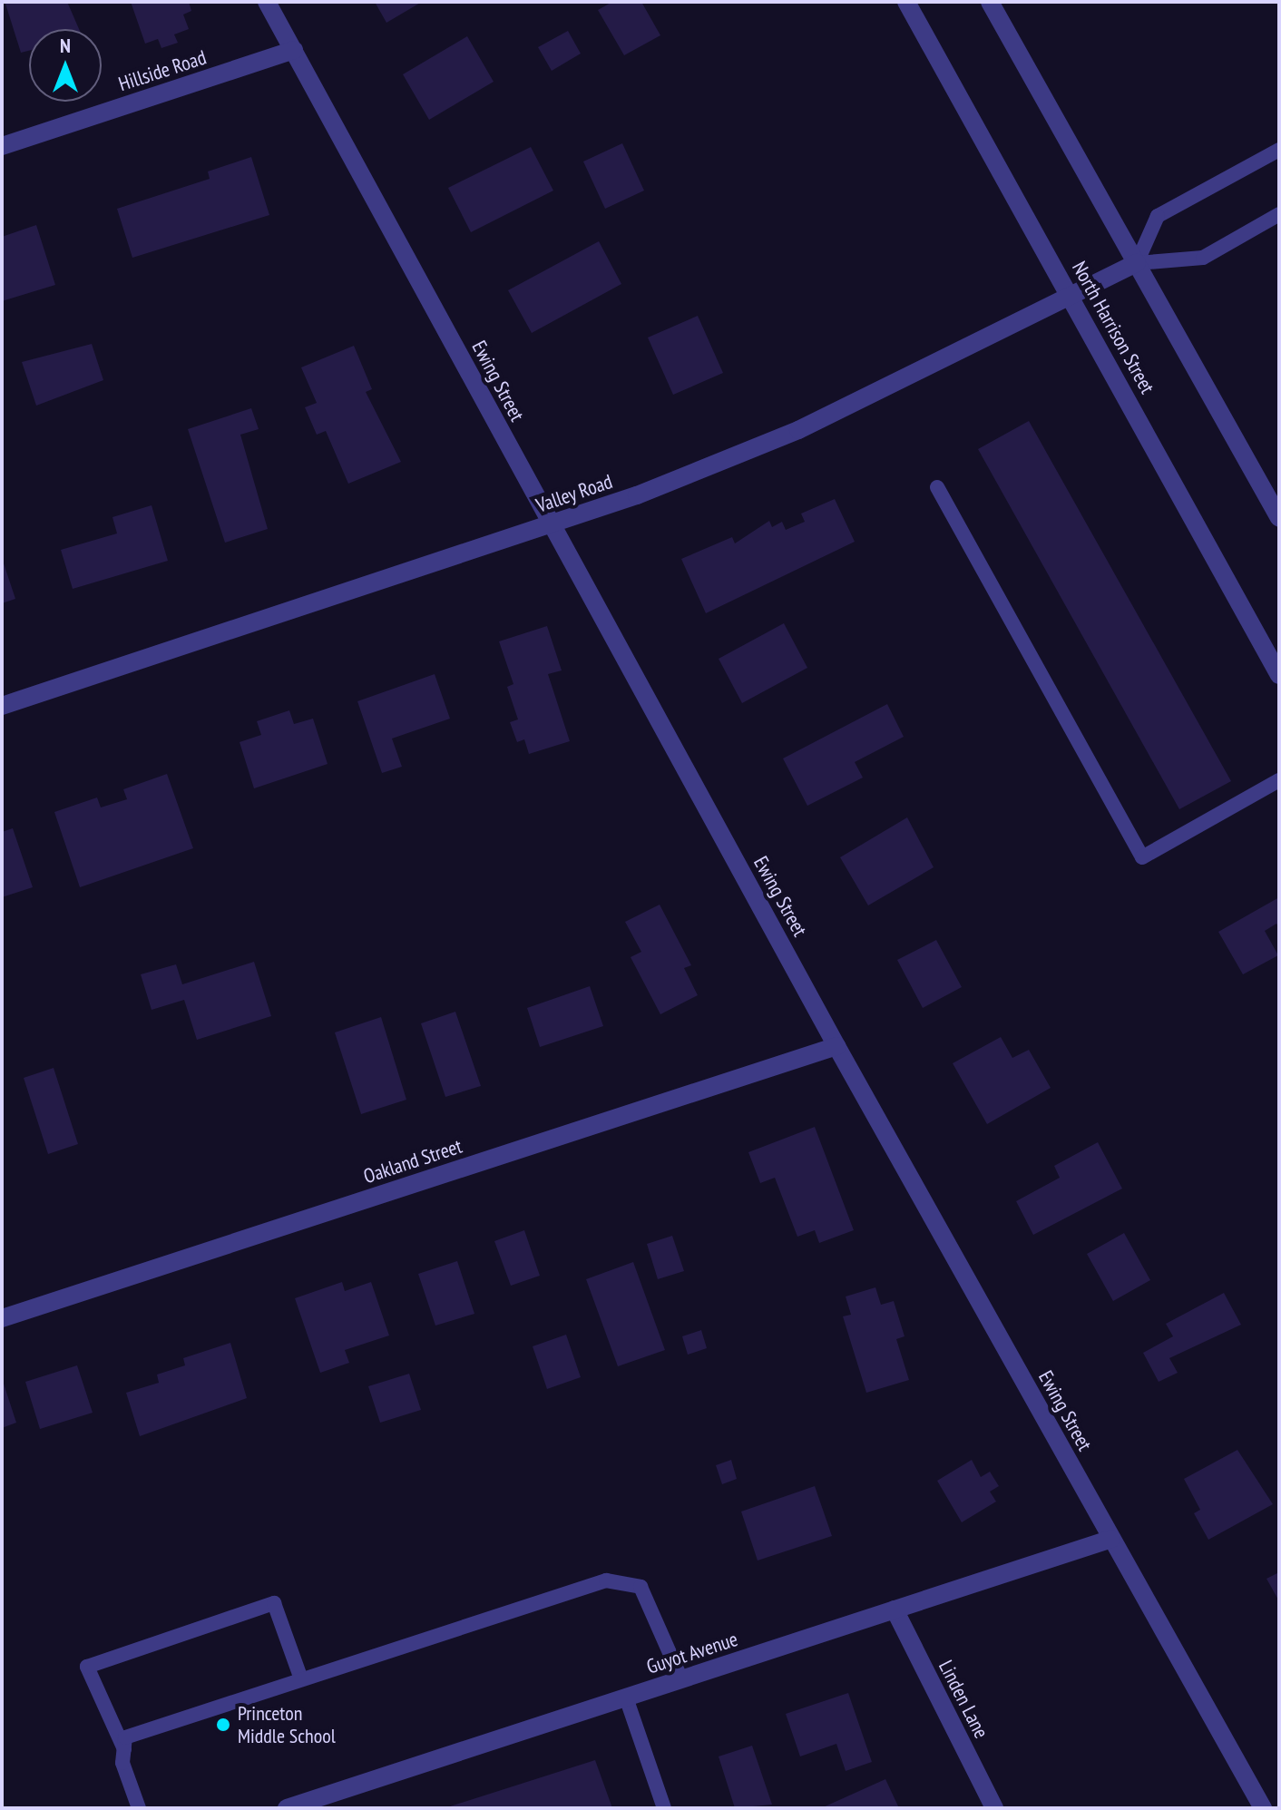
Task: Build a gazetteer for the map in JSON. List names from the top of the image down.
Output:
{
  "streets": {
    "street": [
      "Hillside Road",
      "North Harrison Street",
      "Ewing Street",
      "Valley Road",
      "Oakland Street",
      "Guyot Avenue",
      "Linden Lane"
    ]
  },
  "crossings": [
    ["Hillside Road", "Ewing Street"],
    ["North Harrison Street", "Valley Road"],
    ["Ewing Street", "Valley Road"],
    ["Ewing Street", "Oakland Street"],
    ["Ewing Street", "Guyot Avenue"],
    ["Guyot Avenue", "Linden Lane"]
  ],
  "places": ["Princeton Middle School"],
  "north": "top"
}
